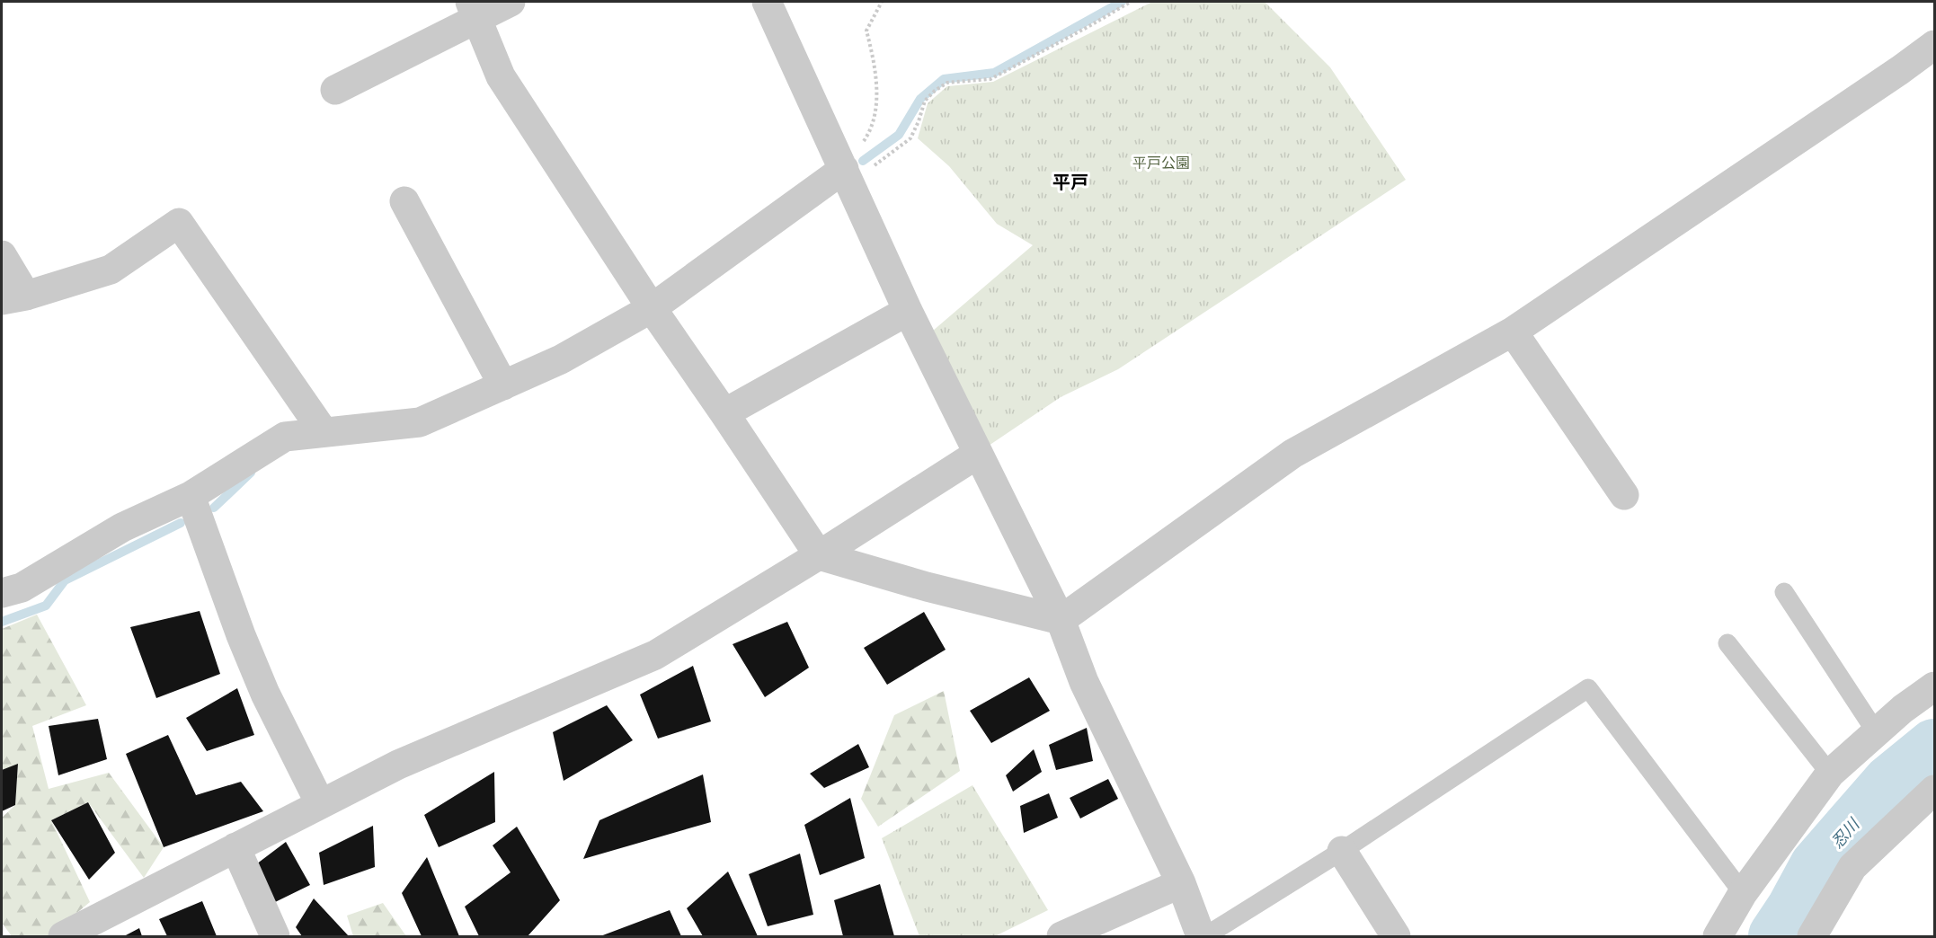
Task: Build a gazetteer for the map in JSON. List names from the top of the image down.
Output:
{
  "districts": ["平戸"],
  "water": ["忍川"],
  "parks": ["平戸公園"]
}
